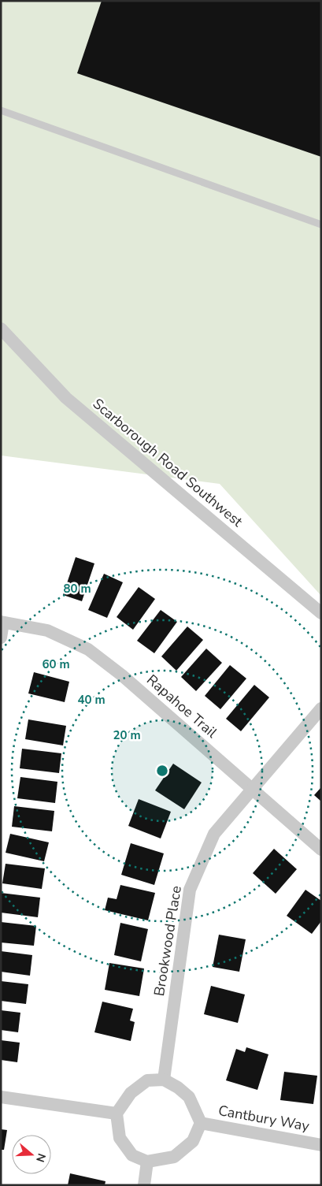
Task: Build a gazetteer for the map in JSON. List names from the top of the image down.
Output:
{
  "streets": {
    "street": [
      "Scarborough Road Southwest",
      "Rapahoe Trail",
      "Brookwood Place",
      "Cantbury Way"
    ]
  },
  "crossings": [
    ["Rapahoe Trail", "Brookwood Place"],
    ["Brookwood Place", "Cantbury Way"]
  ],
  "north": "right",
  "rings": [
    "80 m",
    "60 m",
    "40 m",
    "20 m"
  ]
}
